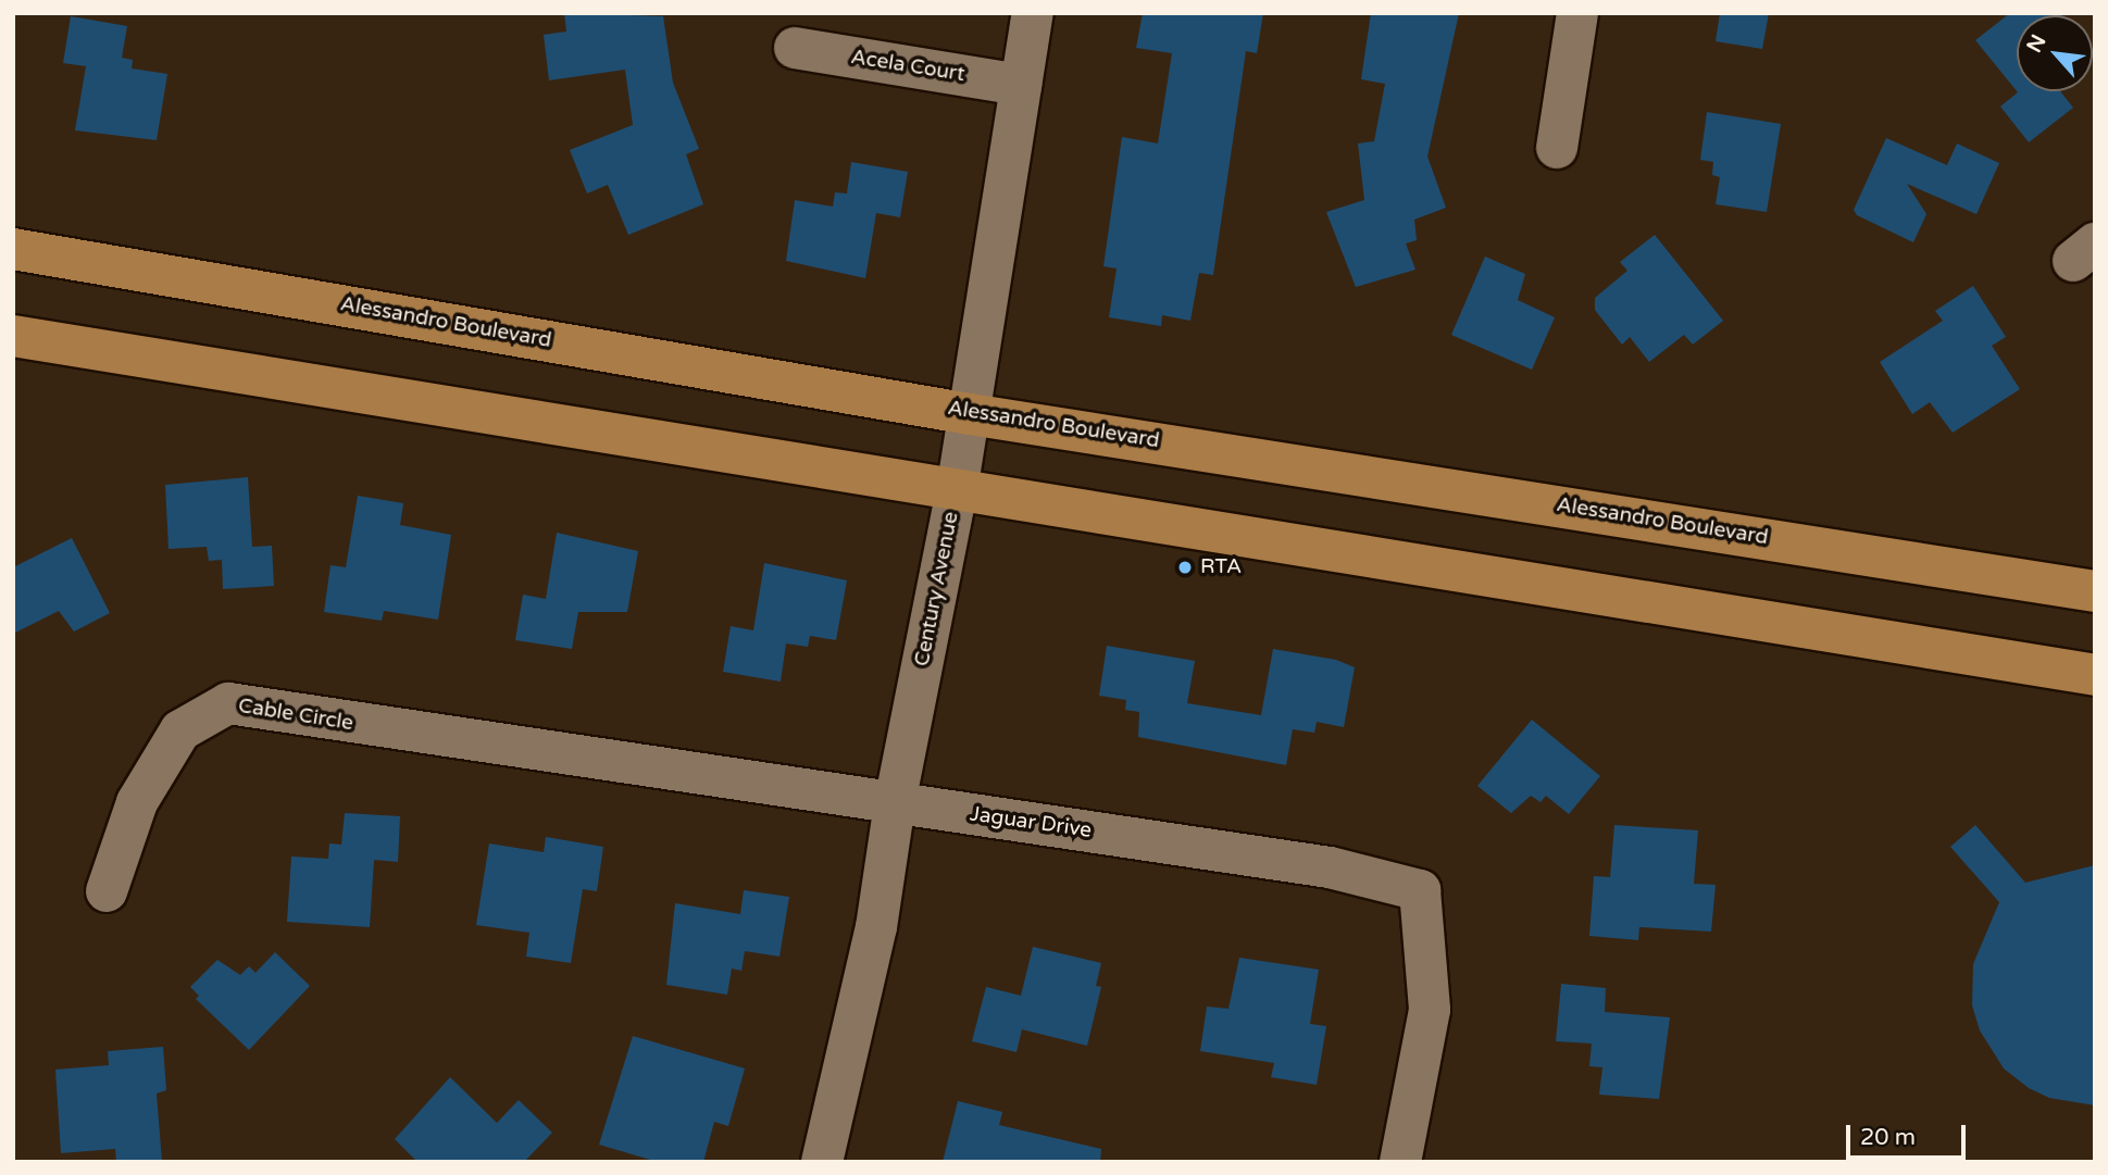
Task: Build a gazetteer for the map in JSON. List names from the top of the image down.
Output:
{
  "streets": {
    "main road": ["Alessandro Boulevard"],
    "street": [
      "Acela Court",
      "Century Avenue",
      "Cable Circle",
      "Jaguar Drive"
    ]
  },
  "crossings": [
    ["Acela Court", "Century Avenue"],
    ["Alessandro Boulevard", "Century Avenue"],
    ["Century Avenue", "Jaguar Drive"],
    ["Cable Circle", "Jaguar Drive"]
  ],
  "places": ["RTA"],
  "scale_bar": "20 m",
  "north": "top left"
}
